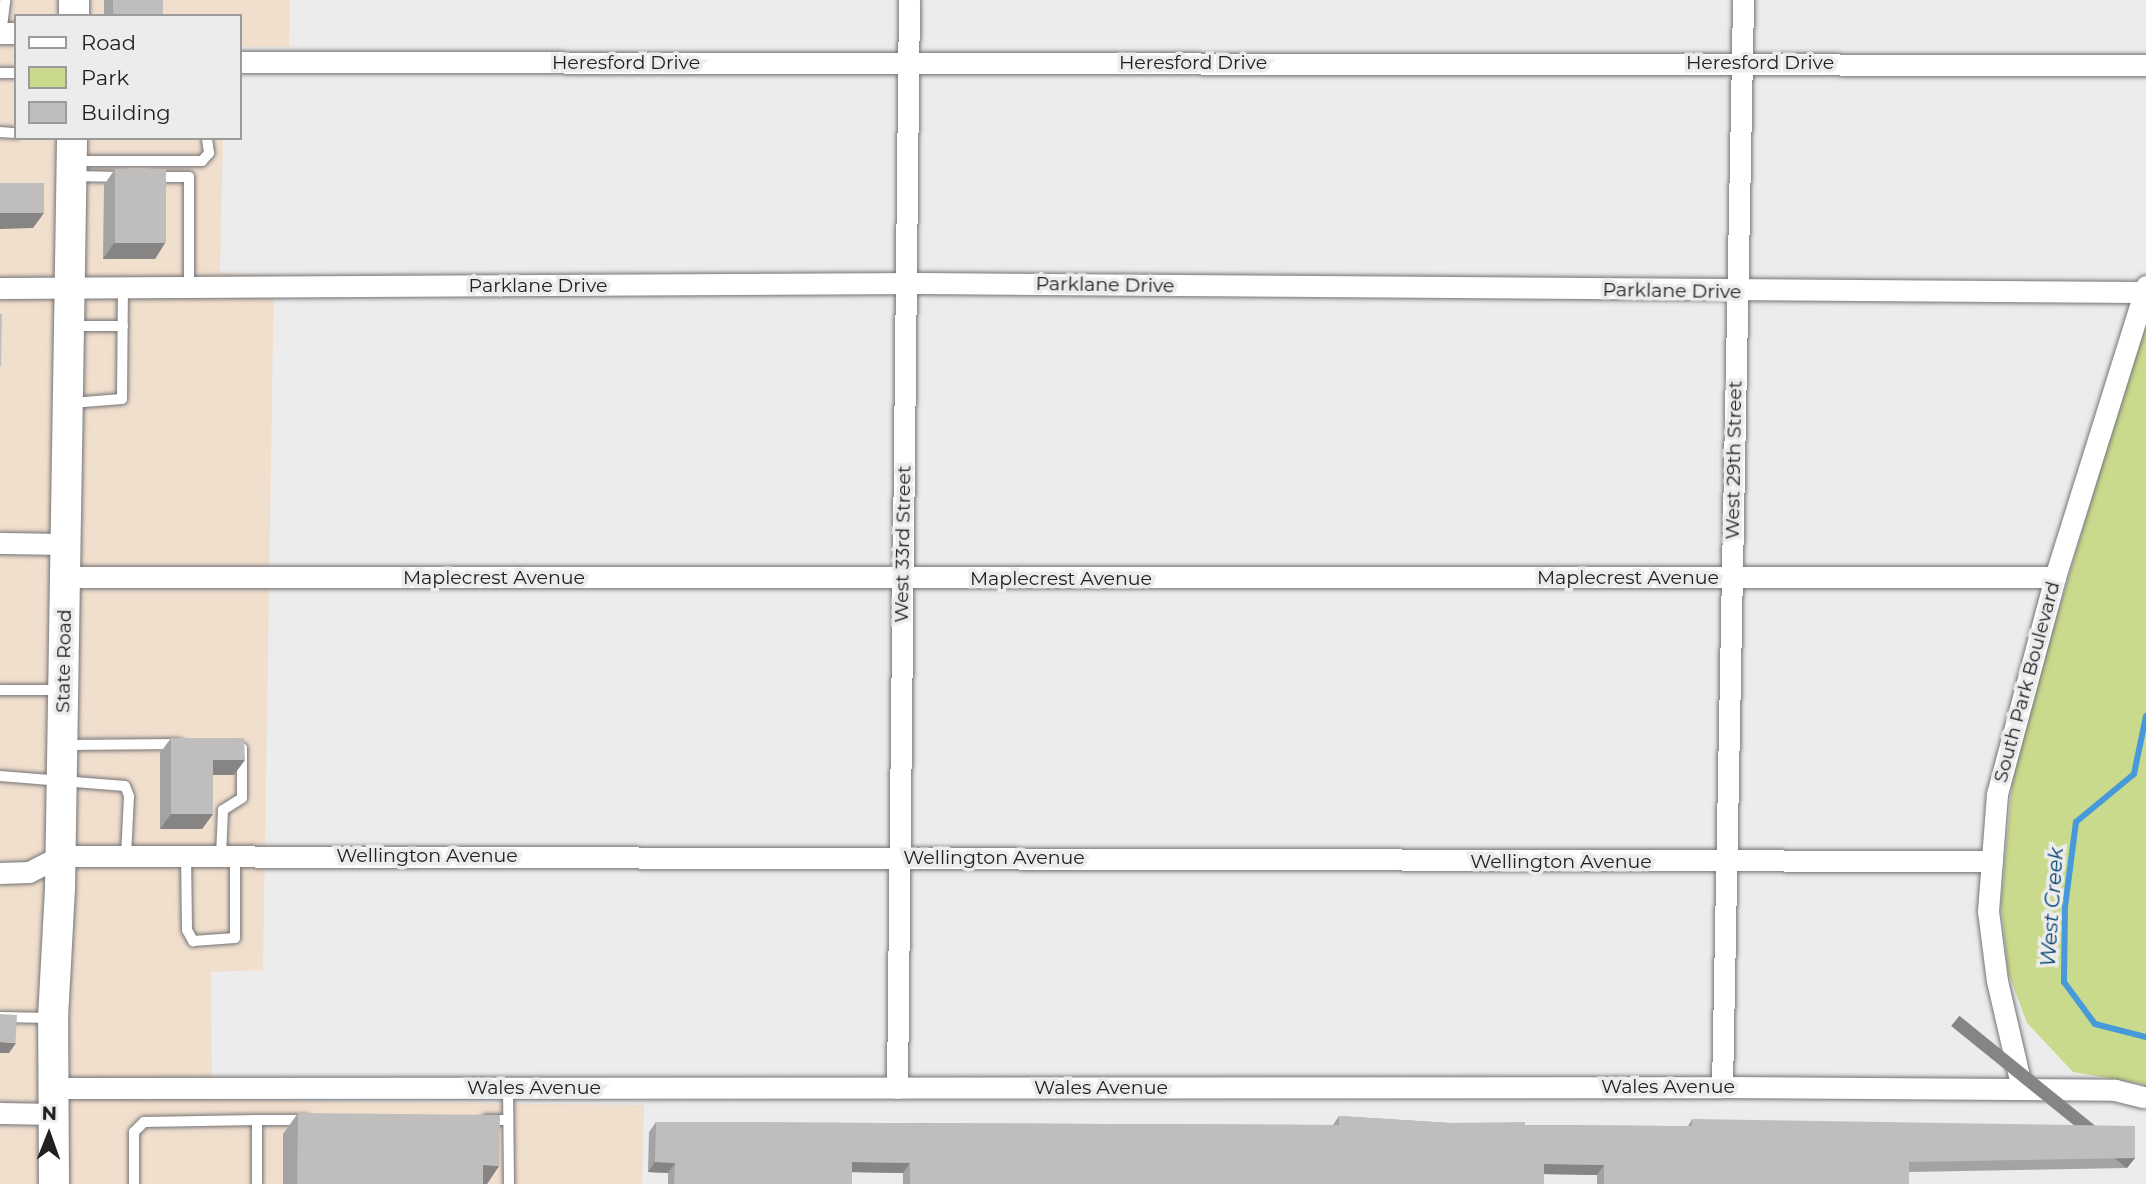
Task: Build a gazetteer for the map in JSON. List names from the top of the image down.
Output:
{
  "streets": {
    "main road": ["State Road"],
    "street": [
      "Heresford Drive",
      "Parklane Drive",
      "West 29th Street",
      "West 33rd Street",
      "Maplecrest Avenue",
      "South Park Boulevard",
      "Wellington Avenue",
      "Wales Avenue"
    ]
  },
  "crossings": [
    ["Heresford Drive", "West 29th Street"],
    ["Heresford Drive", "West 33rd Street"],
    ["Parklane Drive", "West 29th Street"],
    ["Parklane Drive", "West 33rd Street"],
    ["Parklane Drive", "State Road"],
    ["Parklane Drive", "South Park Boulevard"],
    ["West 29th Street", "Maplecrest Avenue"],
    ["West 29th Street", "Wellington Avenue"],
    ["West 29th Street", "Wales Avenue"],
    ["West 33rd Street", "Maplecrest Avenue"],
    ["West 33rd Street", "Wellington Avenue"],
    ["West 33rd Street", "Wales Avenue"],
    ["Maplecrest Avenue", "State Road"],
    ["Maplecrest Avenue", "South Park Boulevard"],
    ["State Road", "Wellington Avenue"],
    ["State Road", "Wales Avenue"],
    ["South Park Boulevard", "Wellington Avenue"],
    ["South Park Boulevard", "Wales Avenue"]
  ],
  "water": ["West Creek"],
  "legend": ["Road", "Park", "Building"],
  "north": "top"
}
